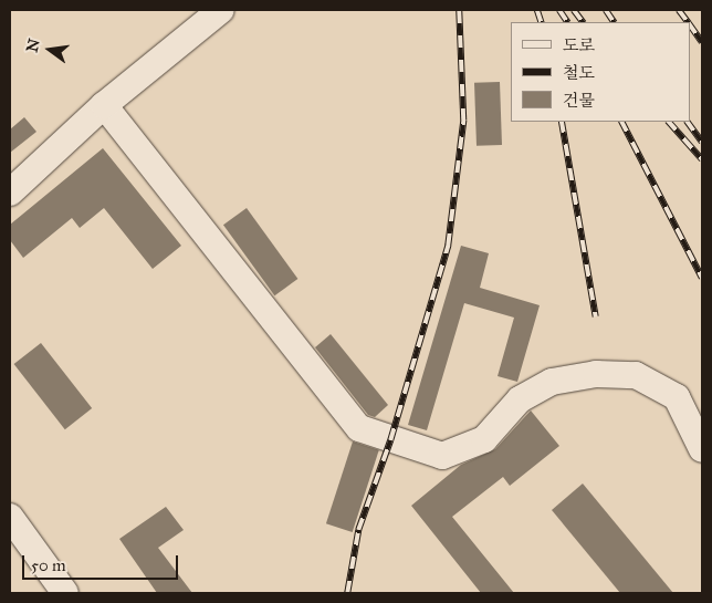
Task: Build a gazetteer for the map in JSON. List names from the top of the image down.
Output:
{
  "legend": ["도로", "철도", "건물"],
  "scale_bar": "50 m",
  "north": "left"
}
